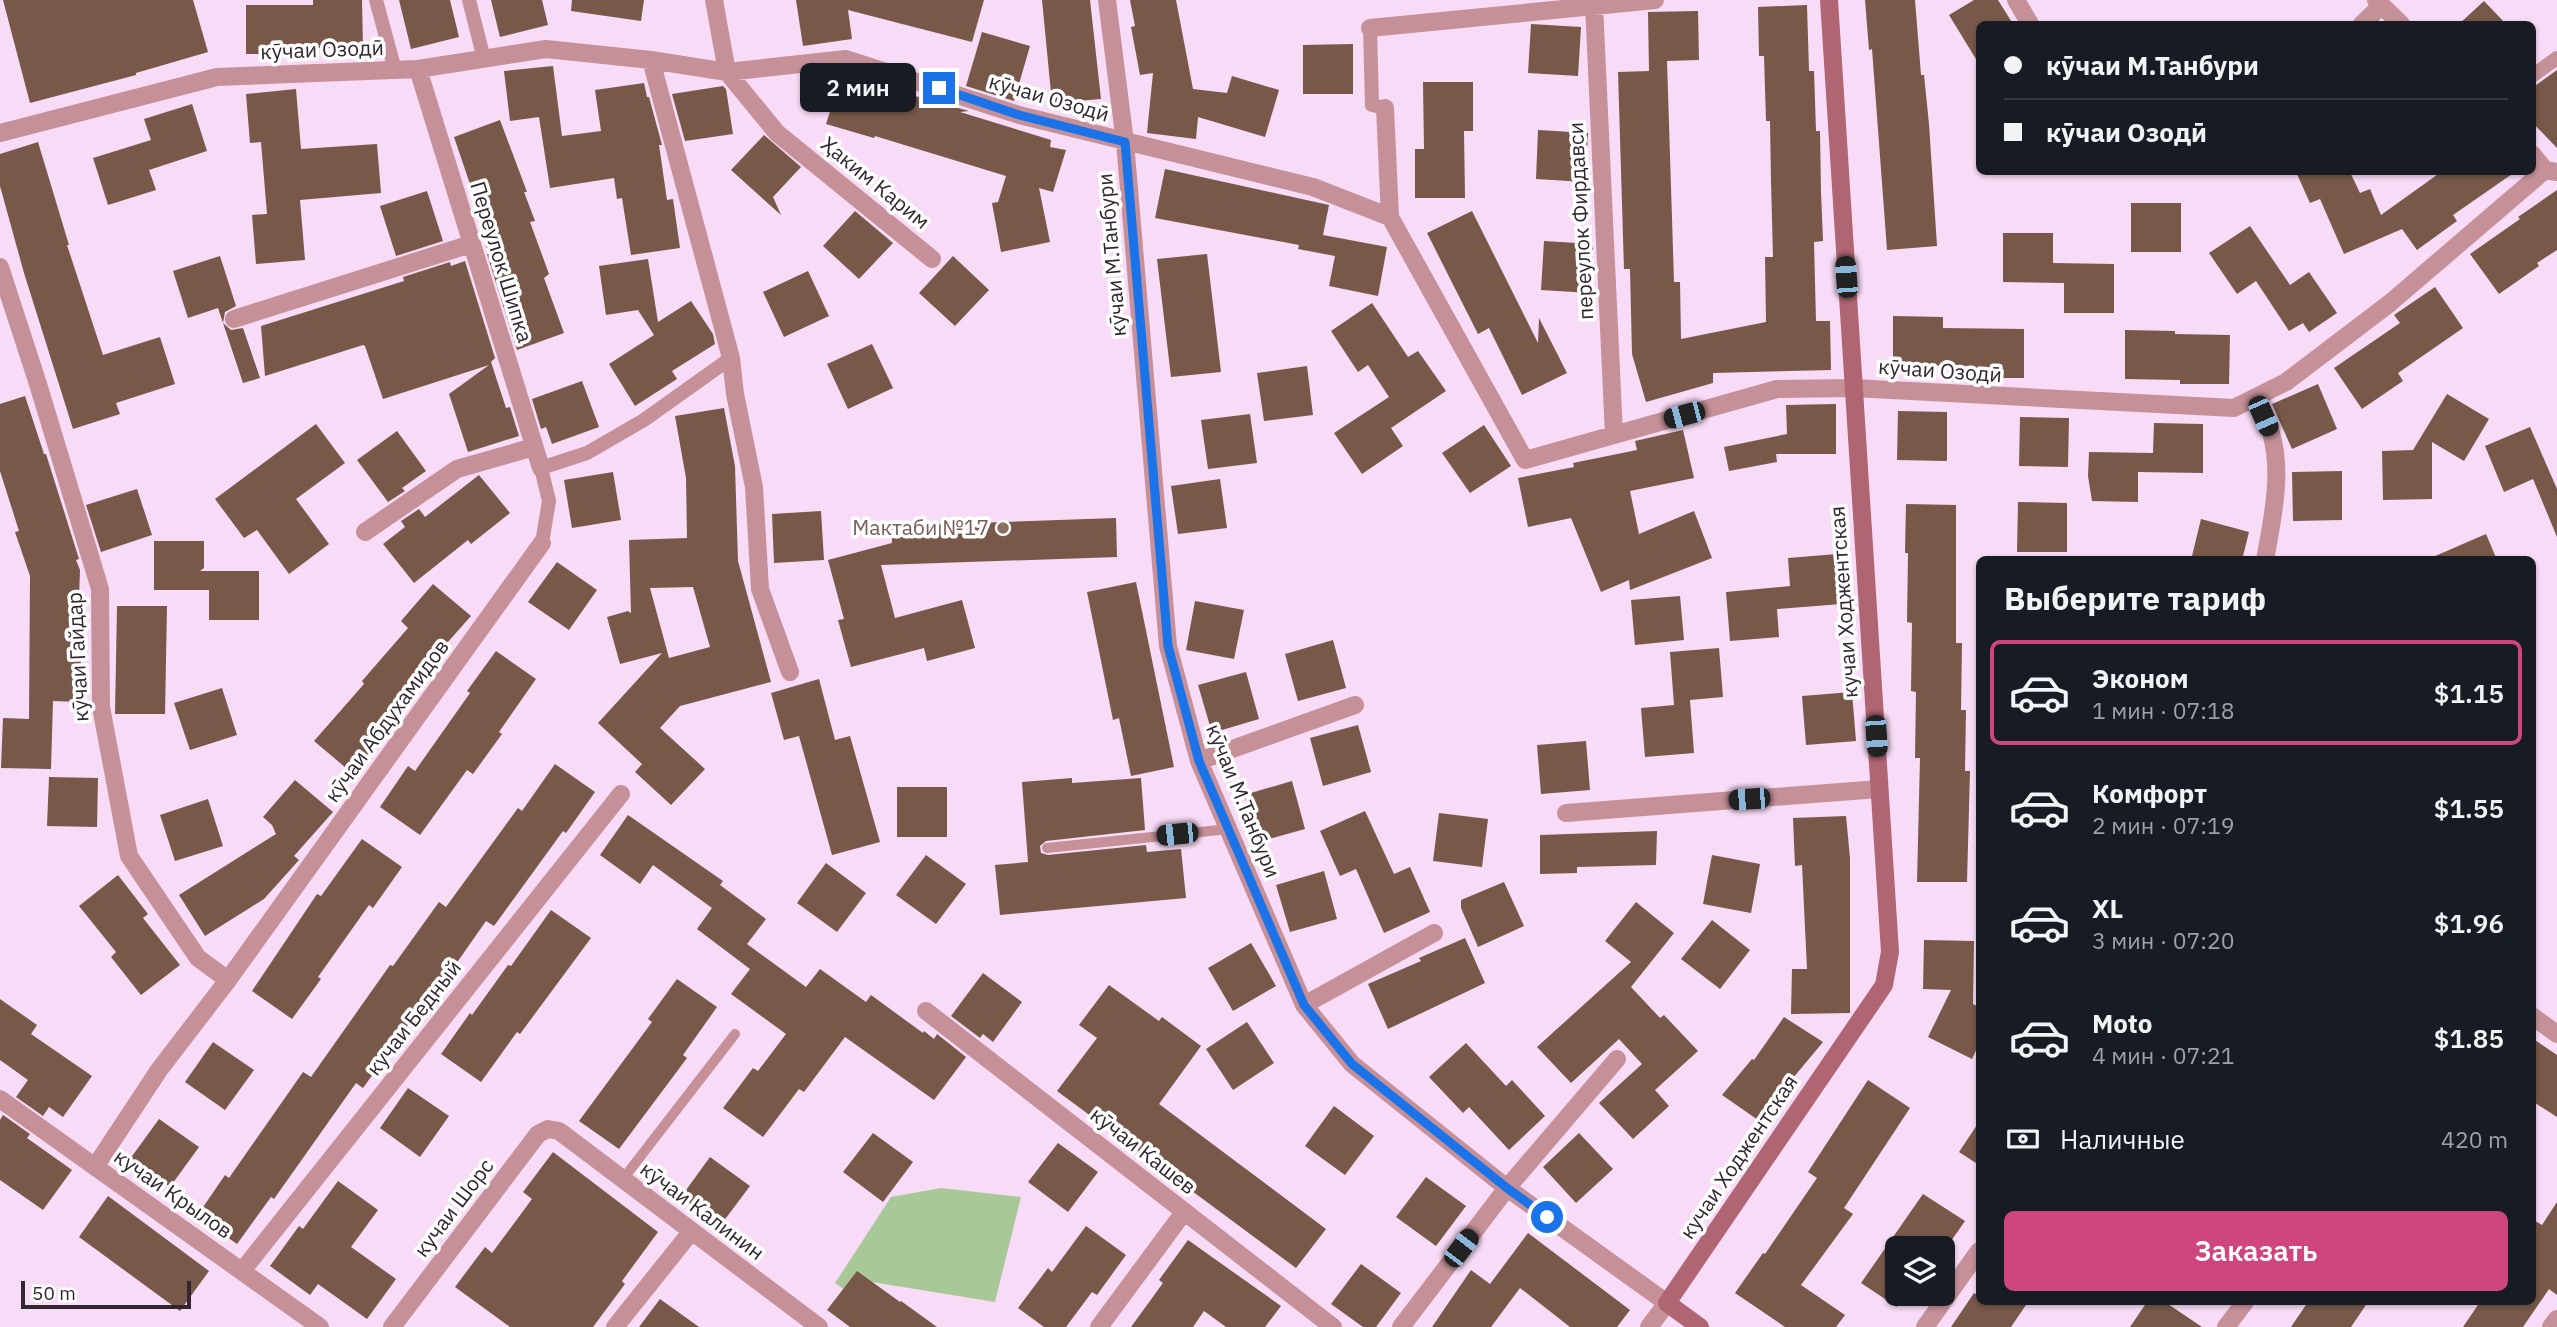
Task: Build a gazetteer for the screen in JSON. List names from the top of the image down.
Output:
{
  "streets": {
    "main road": ["кучаи Ходжентская"],
    "street": [
      "кӯчаи Озодӣ",
      "Ҳаким Карим",
      "переулок Фирдавси",
      "кӯчаи М.Танбури",
      "Переулок Шипка",
      "кӯчаи Гайдар",
      "кӯчаи Абдухамидов",
      "кучаи Бедный",
      "кӯчаи Кашев",
      "кучаи Крылов",
      "кучаи Шорс",
      "кӯчаи Калинин"
    ]
  },
  "crossings": [
    ["кӯчаи Озодӣ", "Ҳаким Карим"],
    ["кӯчаи Озодӣ", "переулок Фирдавси"],
    ["кӯчаи Озодӣ", "кӯчаи М.Танбури"],
    ["кӯчаи Озодӣ", "Переулок Шипка"],
    ["кӯчаи Озодӣ", "кучаи Ходжентская"],
    ["кӯчаи М.Танбури", "кучаи Ходжентская"],
    ["Переулок Шипка", "кӯчаи Абдухамидов"],
    ["кӯчаи Гайдар", "кӯчаи Абдухамидов"],
    ["кӯчаи Абдухамидов", "кучаи Крылов"],
    ["кучаи Бедный", "кучаи Крылов"],
    ["кучаи Шорс", "кӯчаи Калинин"]
  ],
  "places": ["Мактаби №17"],
  "scale_bar": "50 m",
  "page": {
    "banner": ["кӯчаи М.Танбури", "кӯчаи Озодӣ"],
    "bubble": "2 мин",
    "heading": "Выберите тариф",
    "list": [
      {
        "name": "Эконом",
        "note": "1 мин · 07:18",
        "value": "$1.15"
      },
      {
        "name": "Комфорт",
        "note": "2 мин · 07:19",
        "value": "$1.55"
      },
      {
        "name": "XL",
        "note": "3 мин · 07:20",
        "value": "$1.96"
      },
      {
        "name": "Moto",
        "note": "4 мин · 07:21",
        "value": "$1.85"
      }
    ],
    "pay": ["Наличные", "420 m"],
    "buttons": "Заказать",
    "scale": "50 m"
  }
}
